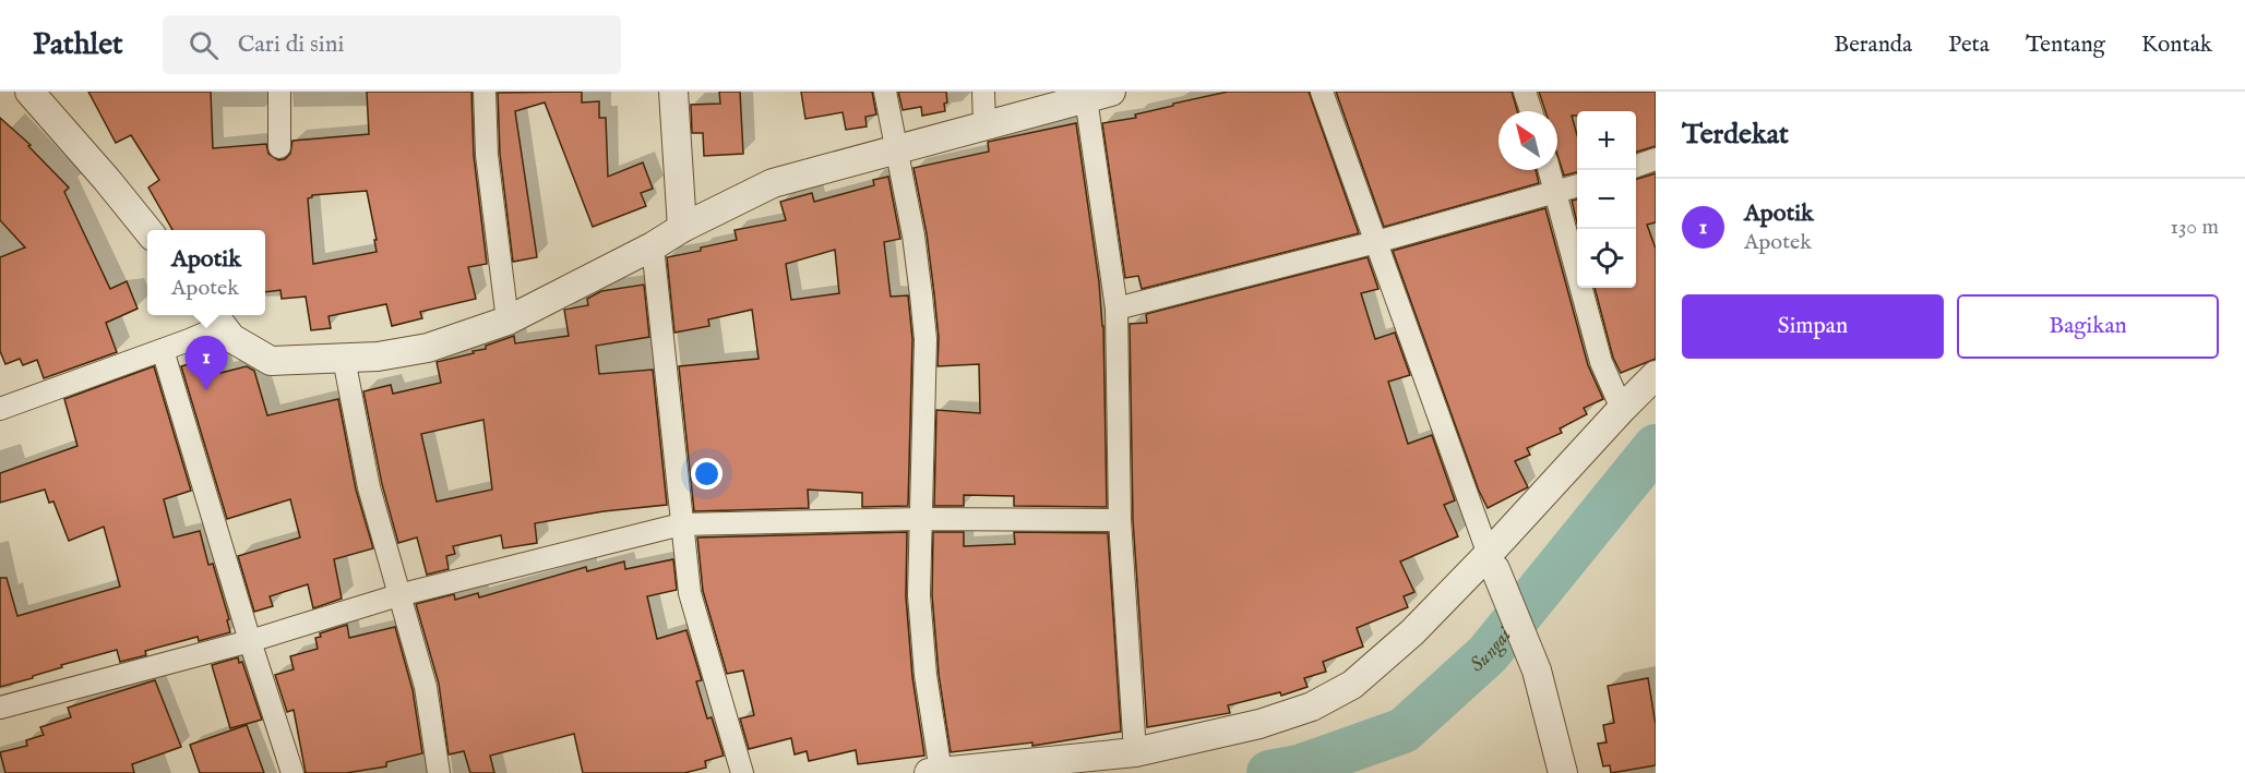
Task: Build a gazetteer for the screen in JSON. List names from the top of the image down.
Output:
{
  "water": ["Sungai"],
  "north": "top left",
  "page": {
    "header": "Pathlet",
    "search": "Cari di sini",
    "nav": [
      "Beranda",
      "Peta",
      "Tentang",
      "Kontak"
    ],
    "heading": "Terdekat",
    "map_buttons": ["+", "−"],
    "list": [
      {
        "mark": "1",
        "name": "Apotik",
        "note": "Apotek",
        "value": "130 m"
      }
    ],
    "popup": ["Apotik", "Apotek"],
    "buttons": ["Simpan", "Bagikan"],
    "pins": "1"
  }
}
